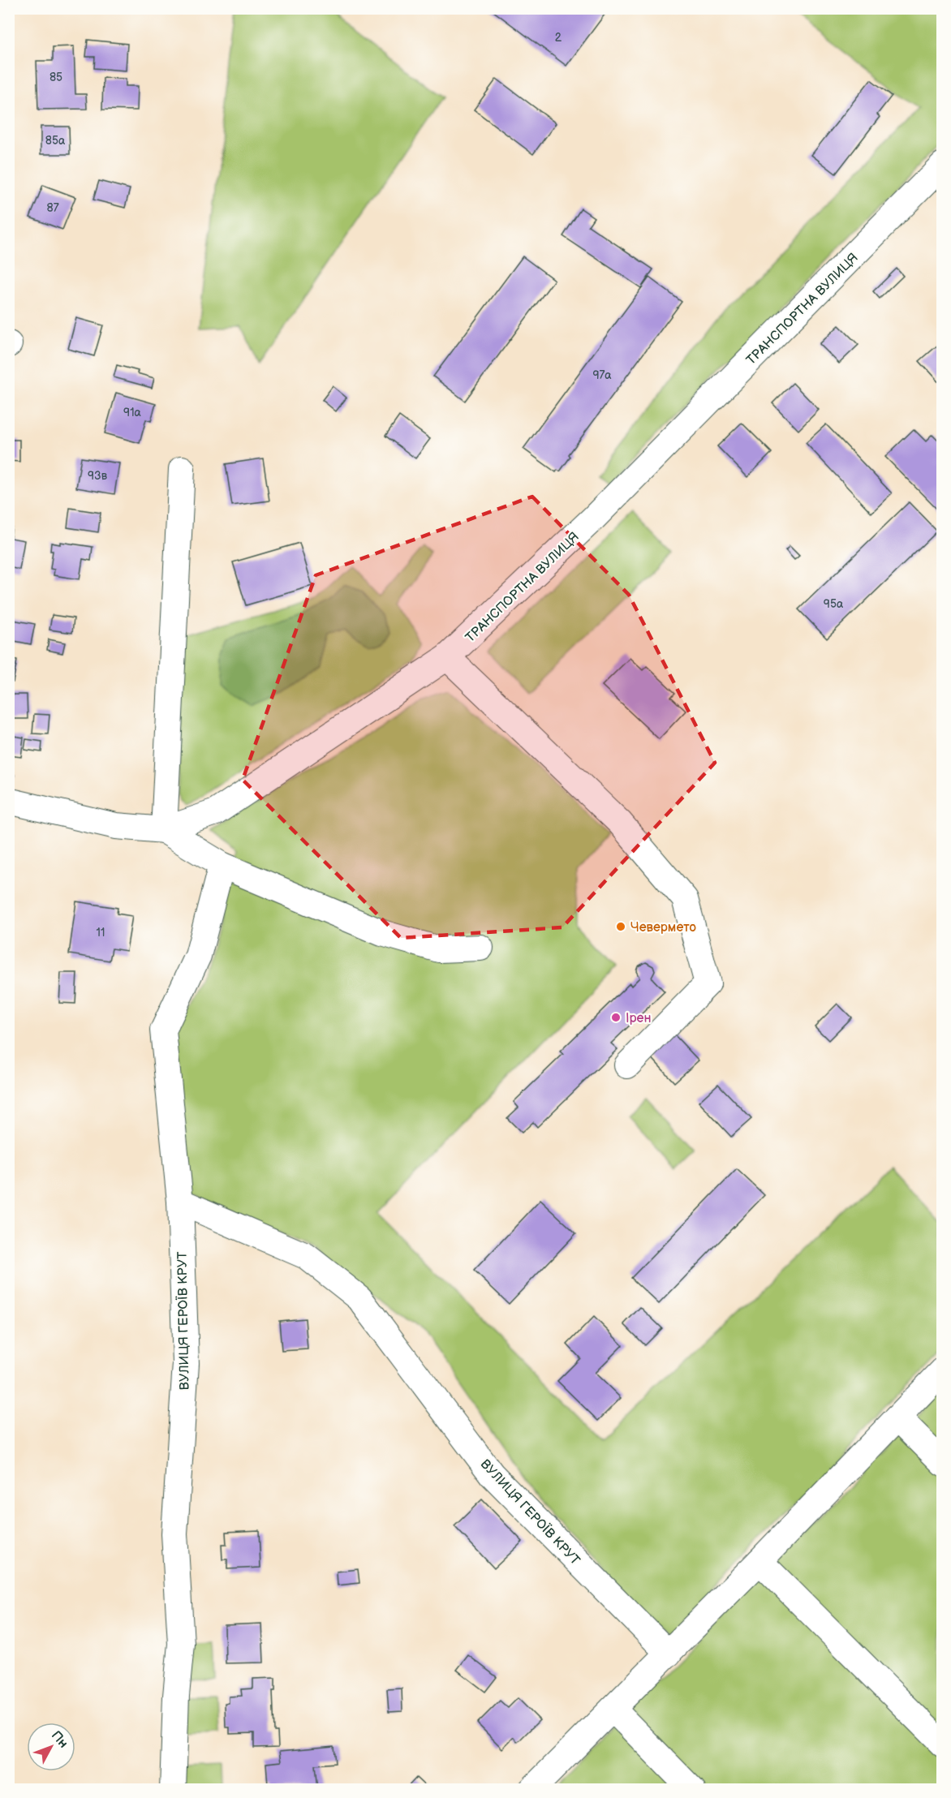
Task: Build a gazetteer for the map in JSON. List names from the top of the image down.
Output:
{
  "streets": {
    "street": ["ТРАНСПОРТНА ВУЛИЦЯ", "ВУЛИЦЯ ГЕРОЇВ КРУТ"]
  },
  "places": ["Чевермето", "Ірен"],
  "house_numbers": [
    "2",
    "85",
    "85а",
    "87",
    "97а",
    "91а",
    "93в",
    "95а",
    "11"
  ],
  "north": "top right"
}
